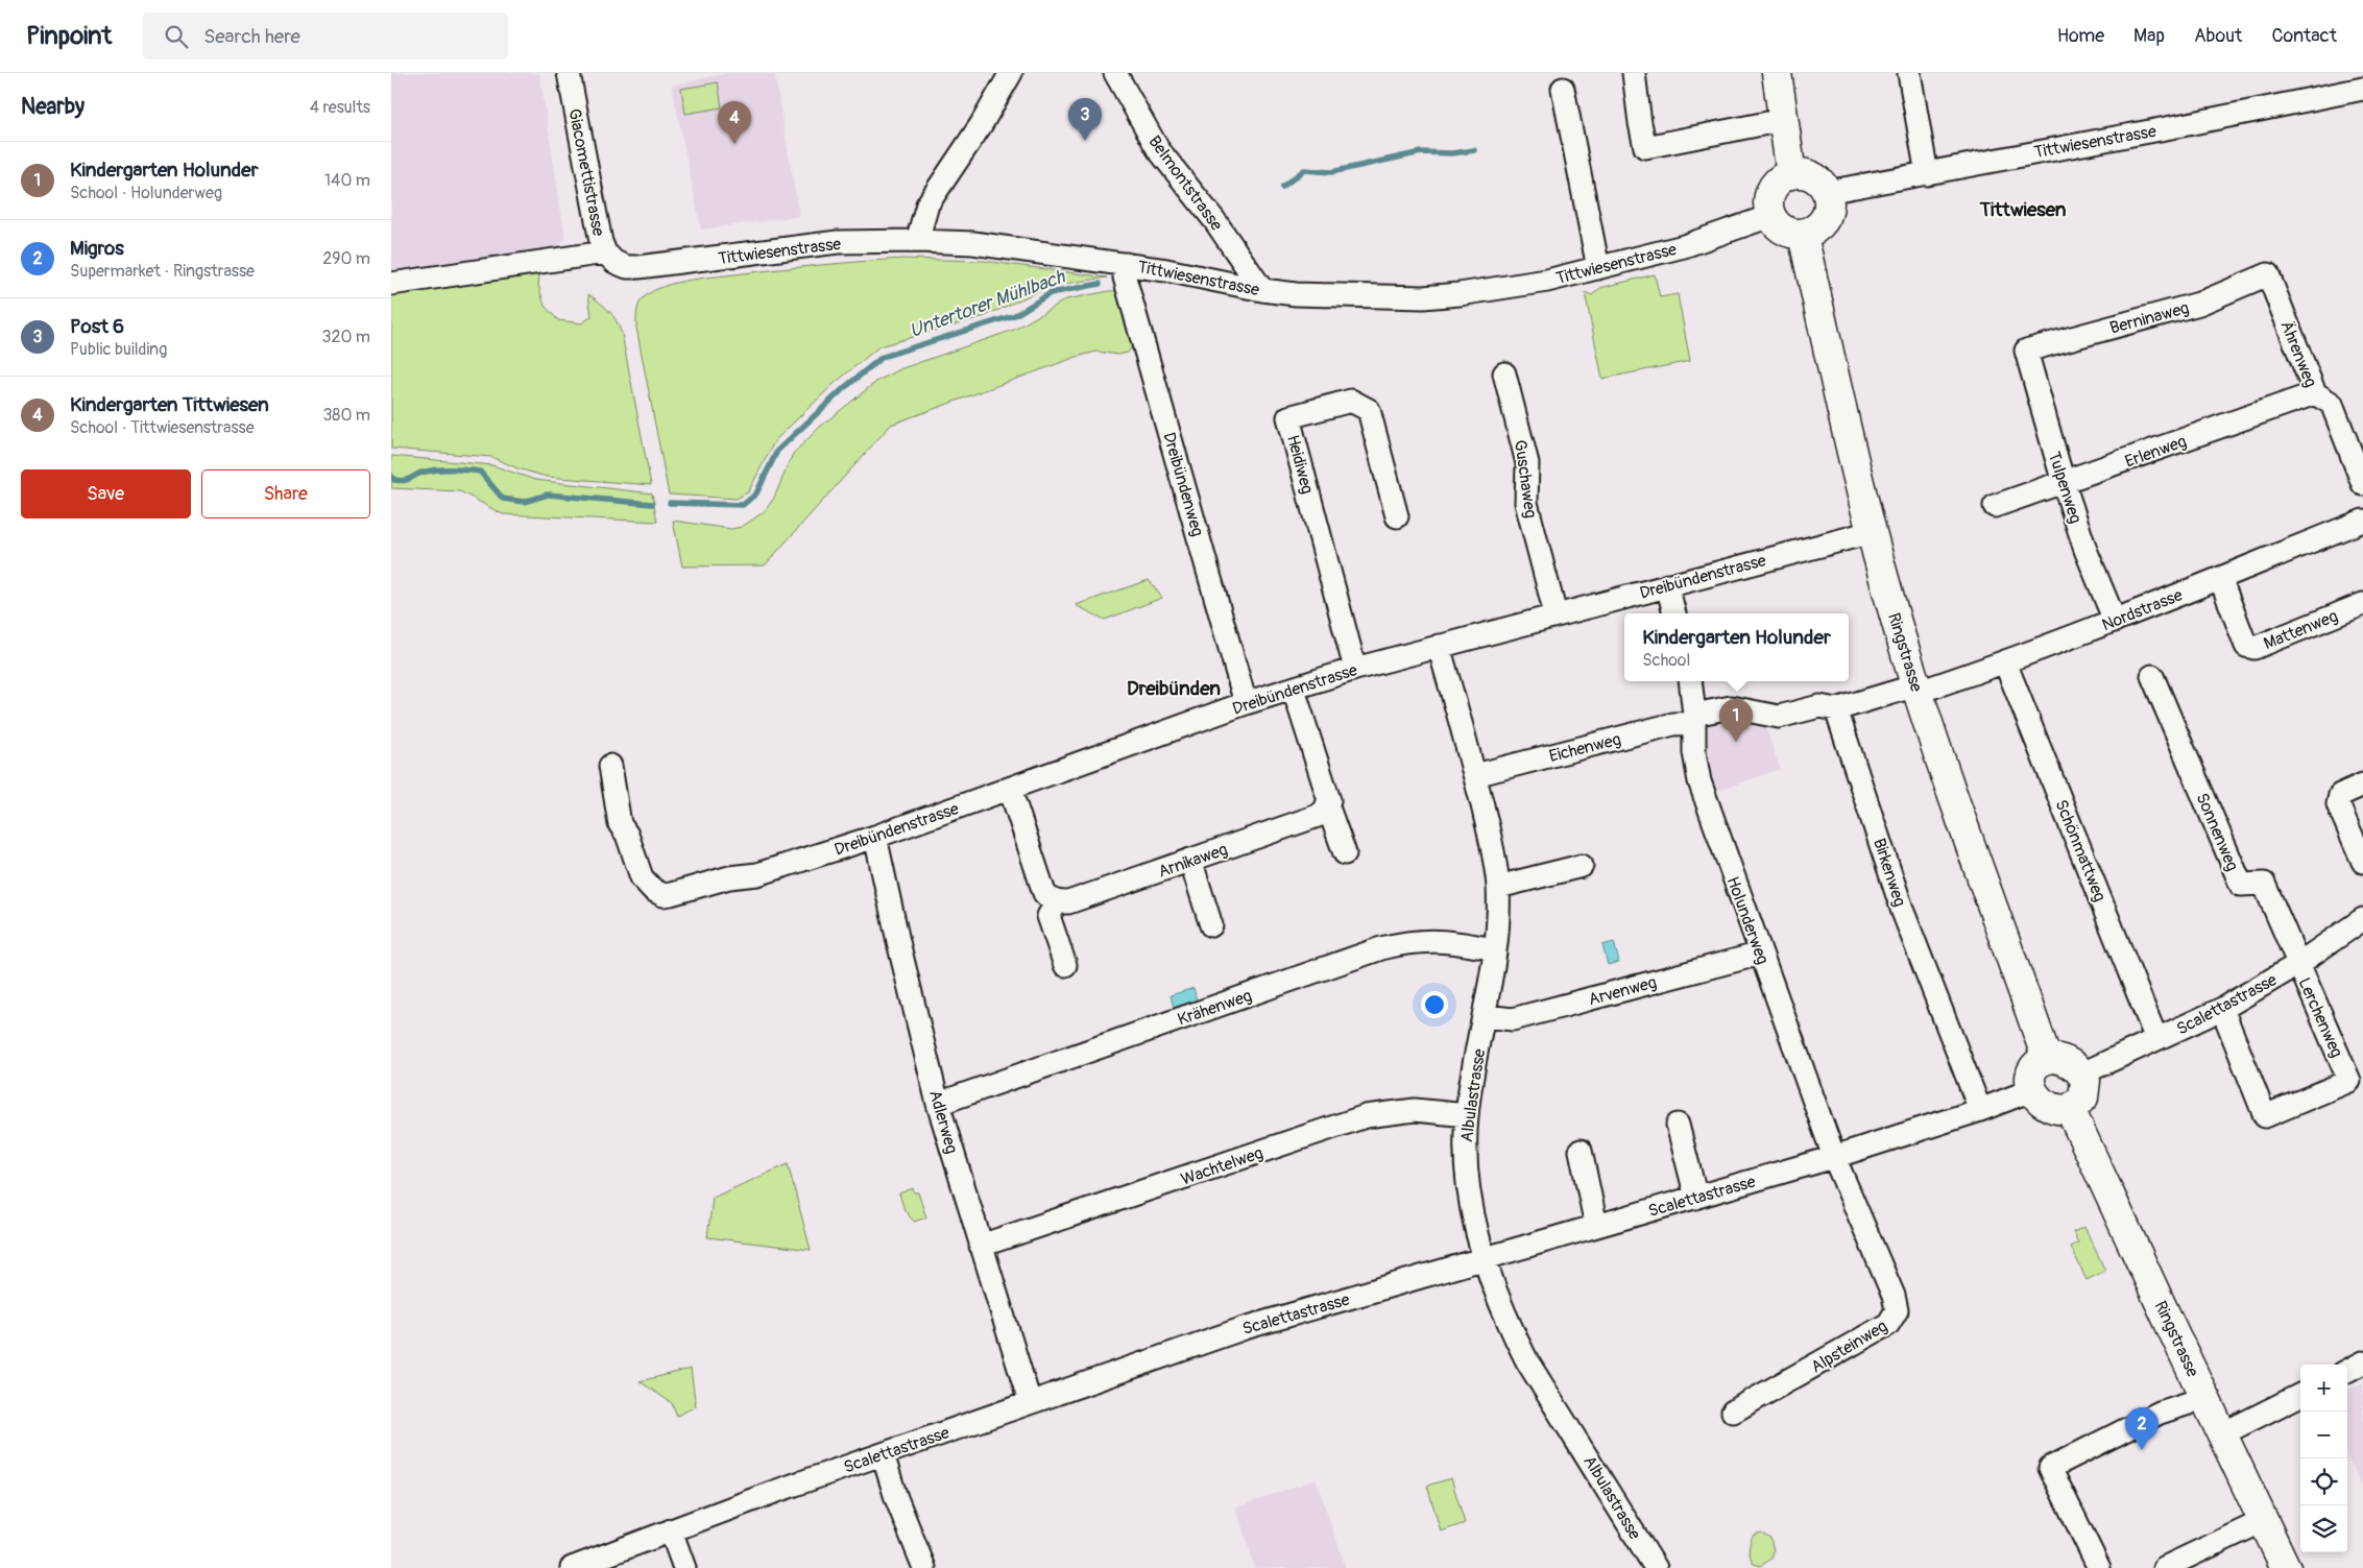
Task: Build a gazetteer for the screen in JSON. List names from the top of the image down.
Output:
{
  "streets": {
    "main road": ["Ringstrasse"],
    "street": [
      "Tittwiesenstrasse",
      "Giacomettistrasse",
      "Belmontstrasse",
      "Berninaweg",
      "Ährenweg",
      "Erlenweg",
      "Heidiweg",
      "Guschaweg",
      "Dreibündenweg",
      "Tulpenweg",
      "Dreibündenstrasse",
      "Nordstrasse",
      "Mattenweg",
      "Eichenweg",
      "Sonnenweg",
      "Schönmattweg",
      "Arnikaweg",
      "Birkenweg",
      "Holunderweg",
      "Arvenweg",
      "Scalettastrasse",
      "Krähenweg",
      "Lerchenweg",
      "Albulastrasse",
      "Adlerweg",
      "Wachtelweg",
      "Alpsteinweg"
    ]
  },
  "crossings": [
    ["Tittwiesenstrasse", "Giacomettistrasse"],
    ["Tittwiesenstrasse", "Belmontstrasse"],
    ["Tittwiesenstrasse", "Dreibündenweg"],
    ["Tittwiesenstrasse", "Ringstrasse"],
    ["Berninaweg", "Ährenweg"],
    ["Berninaweg", "Tulpenweg"],
    ["Ährenweg", "Erlenweg"],
    ["Erlenweg", "Tulpenweg"],
    ["Heidiweg", "Dreibündenstrasse"],
    ["Guschaweg", "Dreibündenstrasse"],
    ["Dreibündenweg", "Dreibündenstrasse"],
    ["Tulpenweg", "Nordstrasse"],
    ["Dreibündenstrasse", "Ringstrasse"],
    ["Dreibündenstrasse", "Albulastrasse"],
    ["Dreibündenstrasse", "Adlerweg"],
    ["Nordstrasse", "Mattenweg"],
    ["Nordstrasse", "Ringstrasse"],
    ["Nordstrasse", "Schönmattweg"],
    ["Ringstrasse", "Scalettastrasse"],
    ["Eichenweg", "Birkenweg"],
    ["Eichenweg", "Holunderweg"],
    ["Eichenweg", "Albulastrasse"],
    ["Sonnenweg", "Scalettastrasse"],
    ["Sonnenweg", "Lerchenweg"],
    ["Schönmattweg", "Scalettastrasse"],
    ["Birkenweg", "Scalettastrasse"],
    ["Holunderweg", "Arvenweg"],
    ["Holunderweg", "Scalettastrasse"],
    ["Holunderweg", "Alpsteinweg"],
    ["Arvenweg", "Albulastrasse"],
    ["Scalettastrasse", "Lerchenweg"],
    ["Scalettastrasse", "Albulastrasse"],
    ["Scalettastrasse", "Adlerweg"],
    ["Scalettastrasse", "Alpsteinweg"],
    ["Krähenweg", "Albulastrasse"],
    ["Krähenweg", "Adlerweg"],
    ["Albulastrasse", "Wachtelweg"],
    ["Adlerweg", "Wachtelweg"]
  ],
  "districts": ["Tittwiesen", "Dreibünden"],
  "water": ["Untertorer Mühlbach"],
  "page": {
    "header": "Pinpoint",
    "search": "Search here",
    "nav": [
      "Home",
      "Map",
      "About",
      "Contact"
    ],
    "heading": ["Nearby", "4 results"],
    "pins": [
      "3",
      "4",
      "1",
      "2"
    ],
    "list": [
      {
        "mark": "1",
        "name": "Kindergarten Holunder",
        "note": "School · Holunderweg",
        "value": "140 m"
      },
      {
        "mark": "2",
        "name": "Migros",
        "note": "Supermarket · Ringstrasse",
        "value": "290 m"
      },
      {
        "mark": "3",
        "name": "Post 6",
        "note": "Public building",
        "value": "320 m"
      },
      {
        "mark": "4",
        "name": "Kindergarten Tittwiesen",
        "note": "School · Tittwiesenstrasse",
        "value": "380 m"
      }
    ],
    "buttons": ["Save", "Share"],
    "popup": ["Kindergarten Holunder", "School"],
    "map_buttons": ["+", "−"]
  }
}
